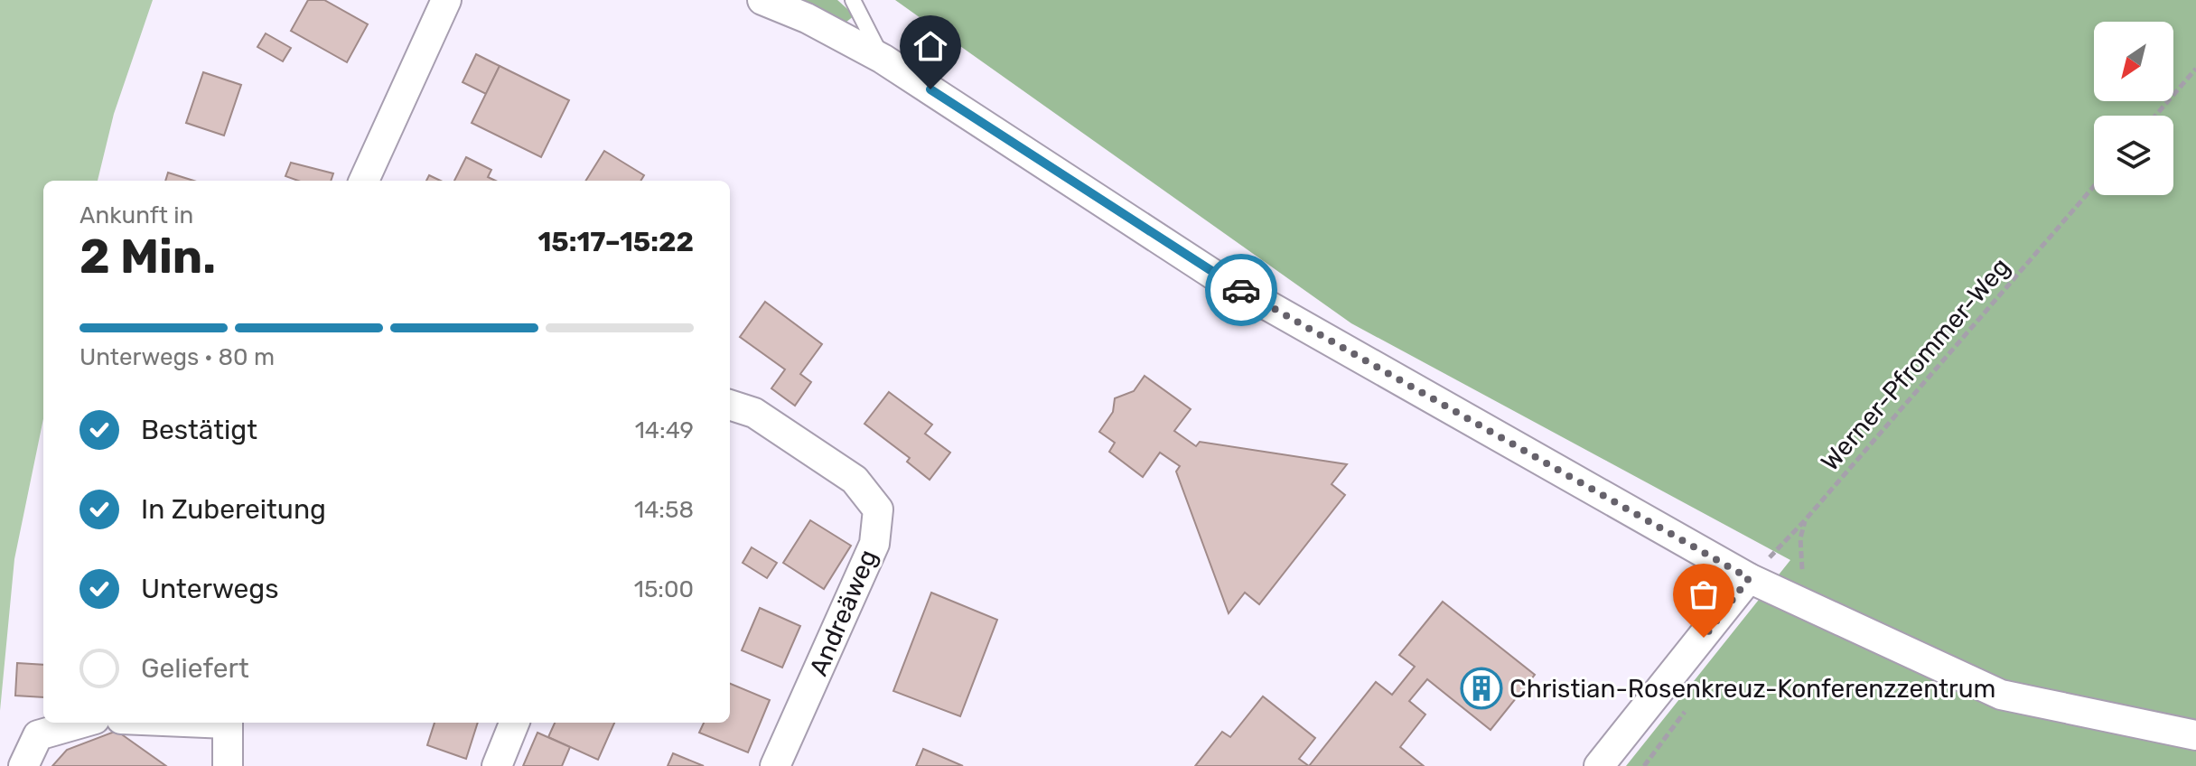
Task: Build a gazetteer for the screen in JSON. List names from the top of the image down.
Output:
{
  "streets": {
    "street": ["Andreäweg"],
    "path": ["Werner-Pfrommer-Weg"]
  },
  "places": {
    "building": ["Christian-Rosenkreuz-Konferenzzentrum"]
  },
  "north": "bottom left",
  "page": {
    "heading": ["2 Min.", "Ankunft in", "15:17–15:22"],
    "bar": "Unterwegs · 80 m",
    "list": [
      ["Bestätigt", "14:49"],
      ["In Zubereitung", "14:58"],
      ["Unterwegs", "15:00"],
      "Geliefert"
    ]
  }
}
